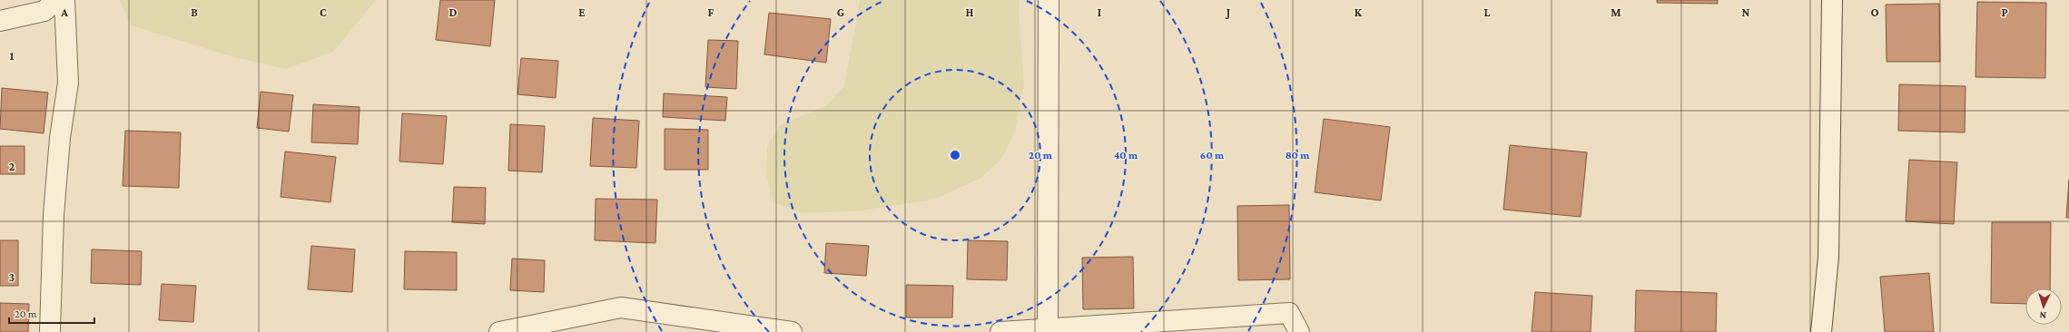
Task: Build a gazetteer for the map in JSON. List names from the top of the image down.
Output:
{
  "scale_bar": "20 m",
  "north": "bottom",
  "grid": {
    "columns": [
      "A",
      "B",
      "C",
      "D",
      "E",
      "F",
      "G",
      "H",
      "I",
      "J",
      "K",
      "L",
      "M",
      "N",
      "O",
      "P"
    ],
    "rows": ["1", "2", "3"]
  },
  "rings": [
    "20 m",
    "40 m",
    "60 m",
    "80 m"
  ]
}
